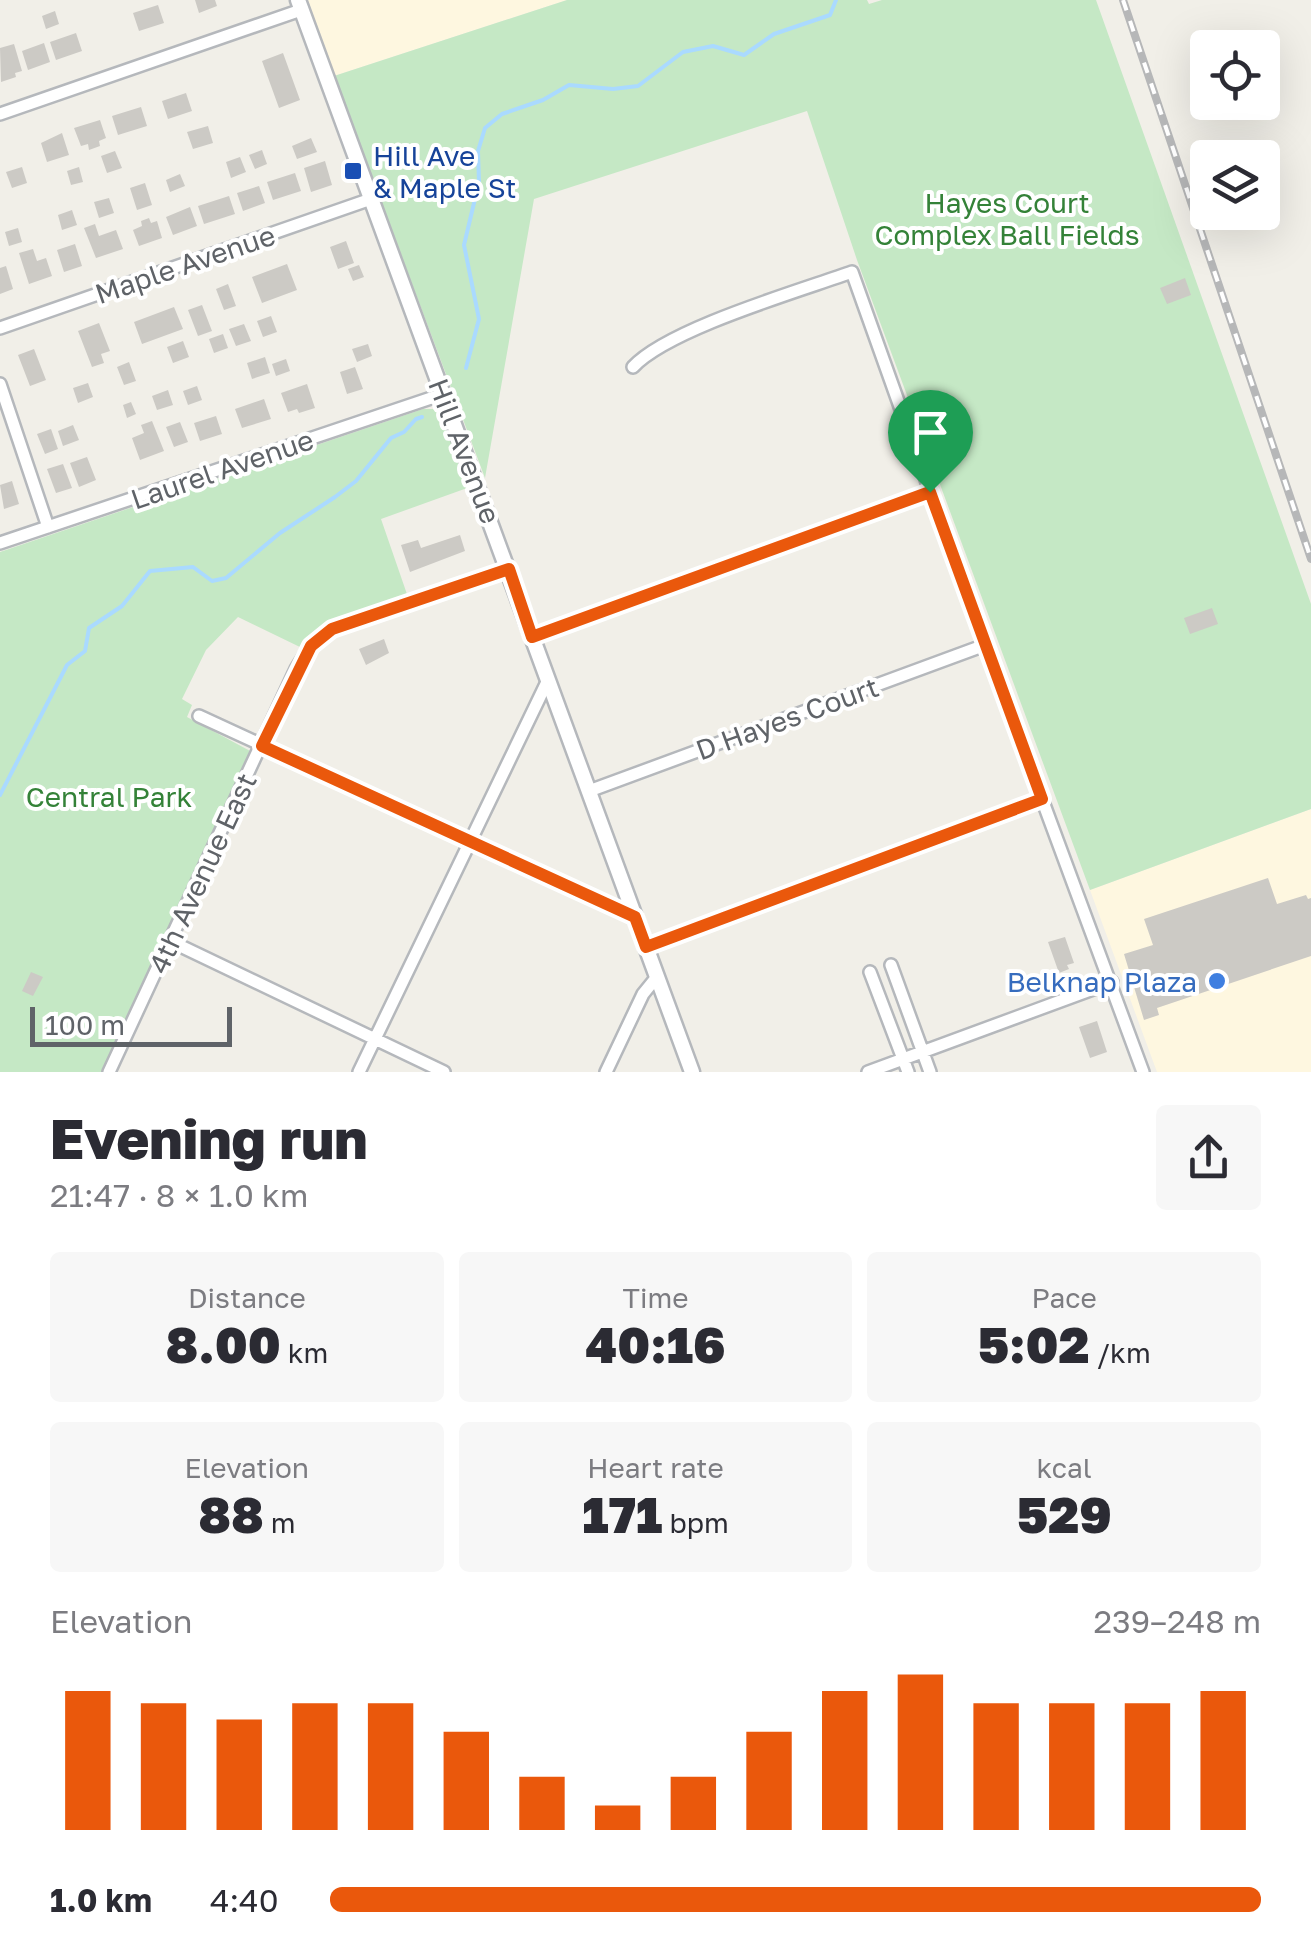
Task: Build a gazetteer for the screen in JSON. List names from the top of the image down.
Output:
{
  "streets": {
    "street": [
      "Maple Avenue",
      "Hill Avenue",
      "Laurel Avenue",
      "D Hayes Court",
      "4th Avenue East"
    ]
  },
  "crossings": [
    ["Maple Avenue", "Hill Avenue"],
    ["Hill Avenue", "Laurel Avenue"],
    ["Hill Avenue", "D Hayes Court"],
    ["Hill Avenue", "4th Avenue East"]
  ],
  "parks": ["Hayes Court Complex Ball Fields", "Central Park"],
  "places": {
    "transit": ["Hill Ave & Maple St"],
    "other": ["Belknap Plaza"]
  },
  "scale_bar": "100 m",
  "page": {
    "scale": "100 m",
    "heading": ["Evening run", "21:47 · 8 × 1.0 km"],
    "stats": [
      ["Distance", "8.00 km"],
      ["Time", "40:16"],
      ["Pace", "5:02 /km"],
      ["Elevation", "88 m"],
      ["Heart rate", "171 bpm"],
      ["kcal", "529"]
    ],
    "chart": ["Elevation", "239–248 m"],
    "list": [
      {
        "name": "1.0 km",
        "note": "4:40"
      }
    ]
  }
}
